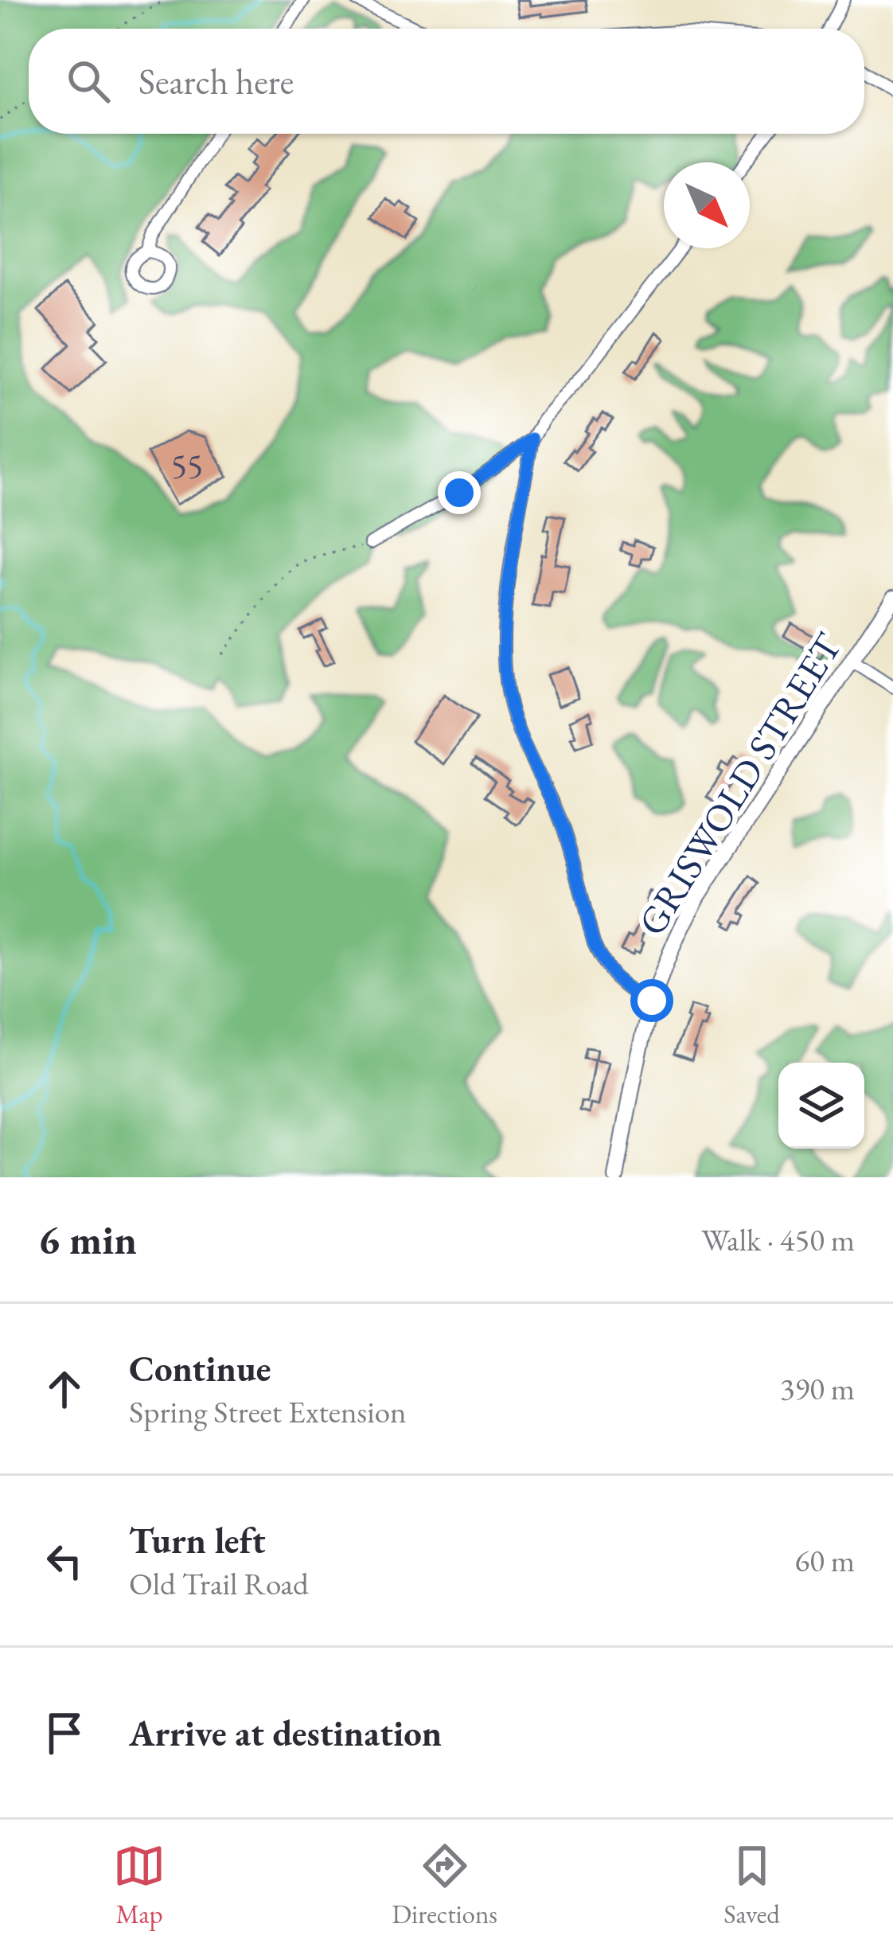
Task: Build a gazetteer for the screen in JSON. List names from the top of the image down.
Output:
{
  "streets": {
    "main road": ["GRISWOLD STREET"]
  },
  "house_numbers": ["55"],
  "north": "bottom right",
  "page": {
    "search": "Search here",
    "heading": ["6 min", "Walk · 450 m"],
    "list": [
      ["Continue", "Spring Street Extension", "390 m"],
      ["Turn left", "Old Trail Road", "60 m"],
      "Arrive at destination"
    ],
    "nav": ["Map", "Directions", "Saved"]
  }
}
